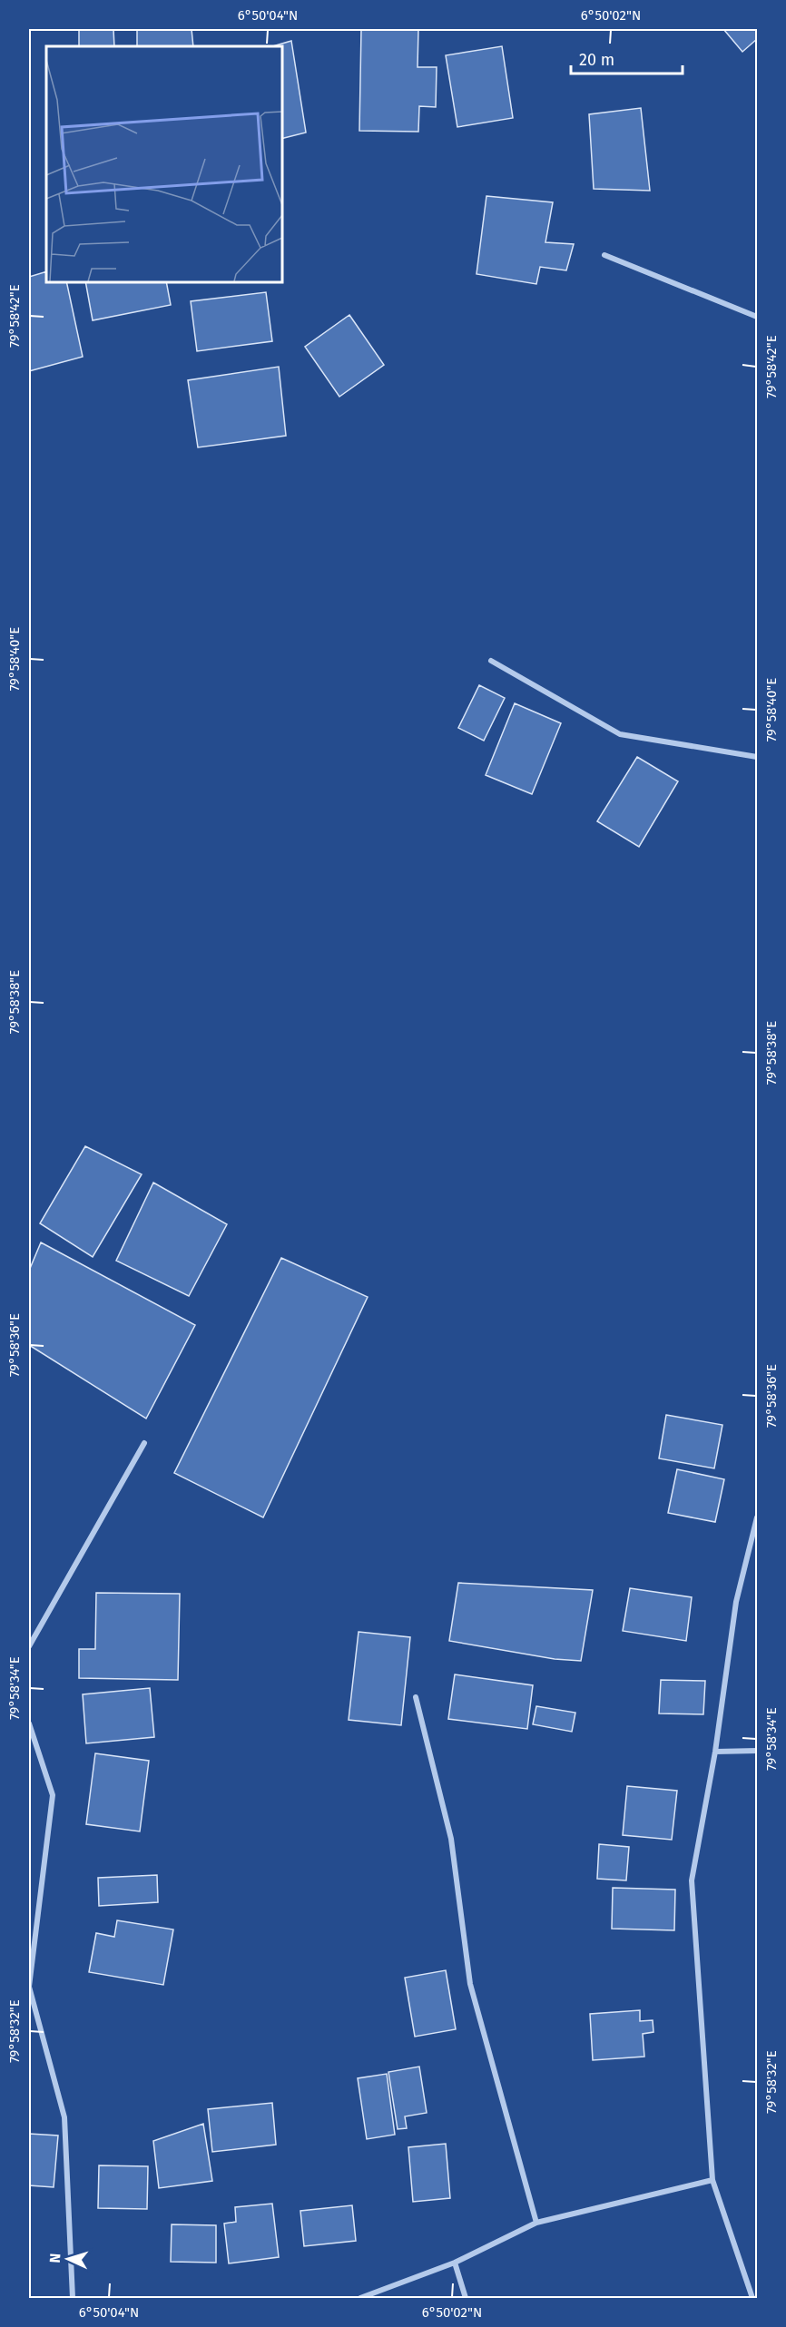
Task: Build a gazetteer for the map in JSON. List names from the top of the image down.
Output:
{
  "scale_bar": "20 m",
  "north": "left",
  "coordinates": [
    "6°50'04\"N",
    "6°50'02\"N",
    "79°58'42\"E",
    "79°58'40\"E",
    "79°58'38\"E",
    "79°58'36\"E",
    "79°58'34\"E",
    "79°58'32\"E"
  ]
}
